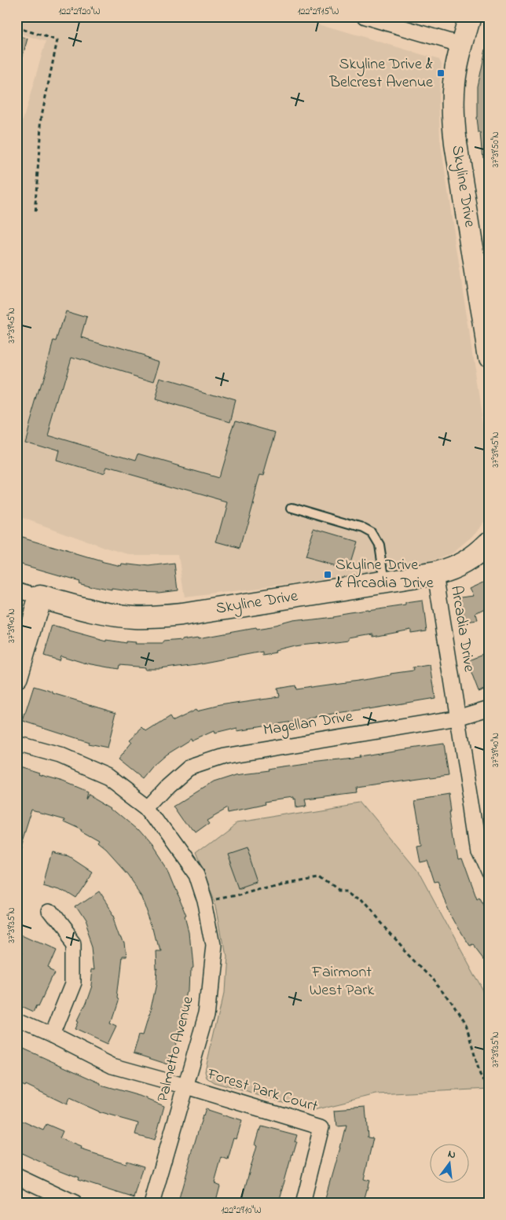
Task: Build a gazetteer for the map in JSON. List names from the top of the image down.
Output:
{
  "streets": {
    "street": [
      "Skyline Drive",
      "Arcadia Drive",
      "Magellan Drive",
      "Palmetto Avenue",
      "Forest Park Court"
    ]
  },
  "crossings": [
    ["Skyline Drive", "Arcadia Drive"],
    ["Arcadia Drive", "Magellan Drive"],
    ["Magellan Drive", "Palmetto Avenue"],
    ["Palmetto Avenue", "Forest Park Court"]
  ],
  "parks": ["Fairmont West Park"],
  "places": {
    "transit": ["Skyline Drive & Belcrest Avenue", "Skyline Drive & Arcadia Drive"]
  },
  "north": "top",
  "coordinates": [
    "122°29'20\"W",
    "122°29'15\"W",
    "37°39'50\"N",
    "37°39'45\"N",
    "37°39'40\"N",
    "37°39'35\"N",
    "122°29'10\"W"
  ]
}
